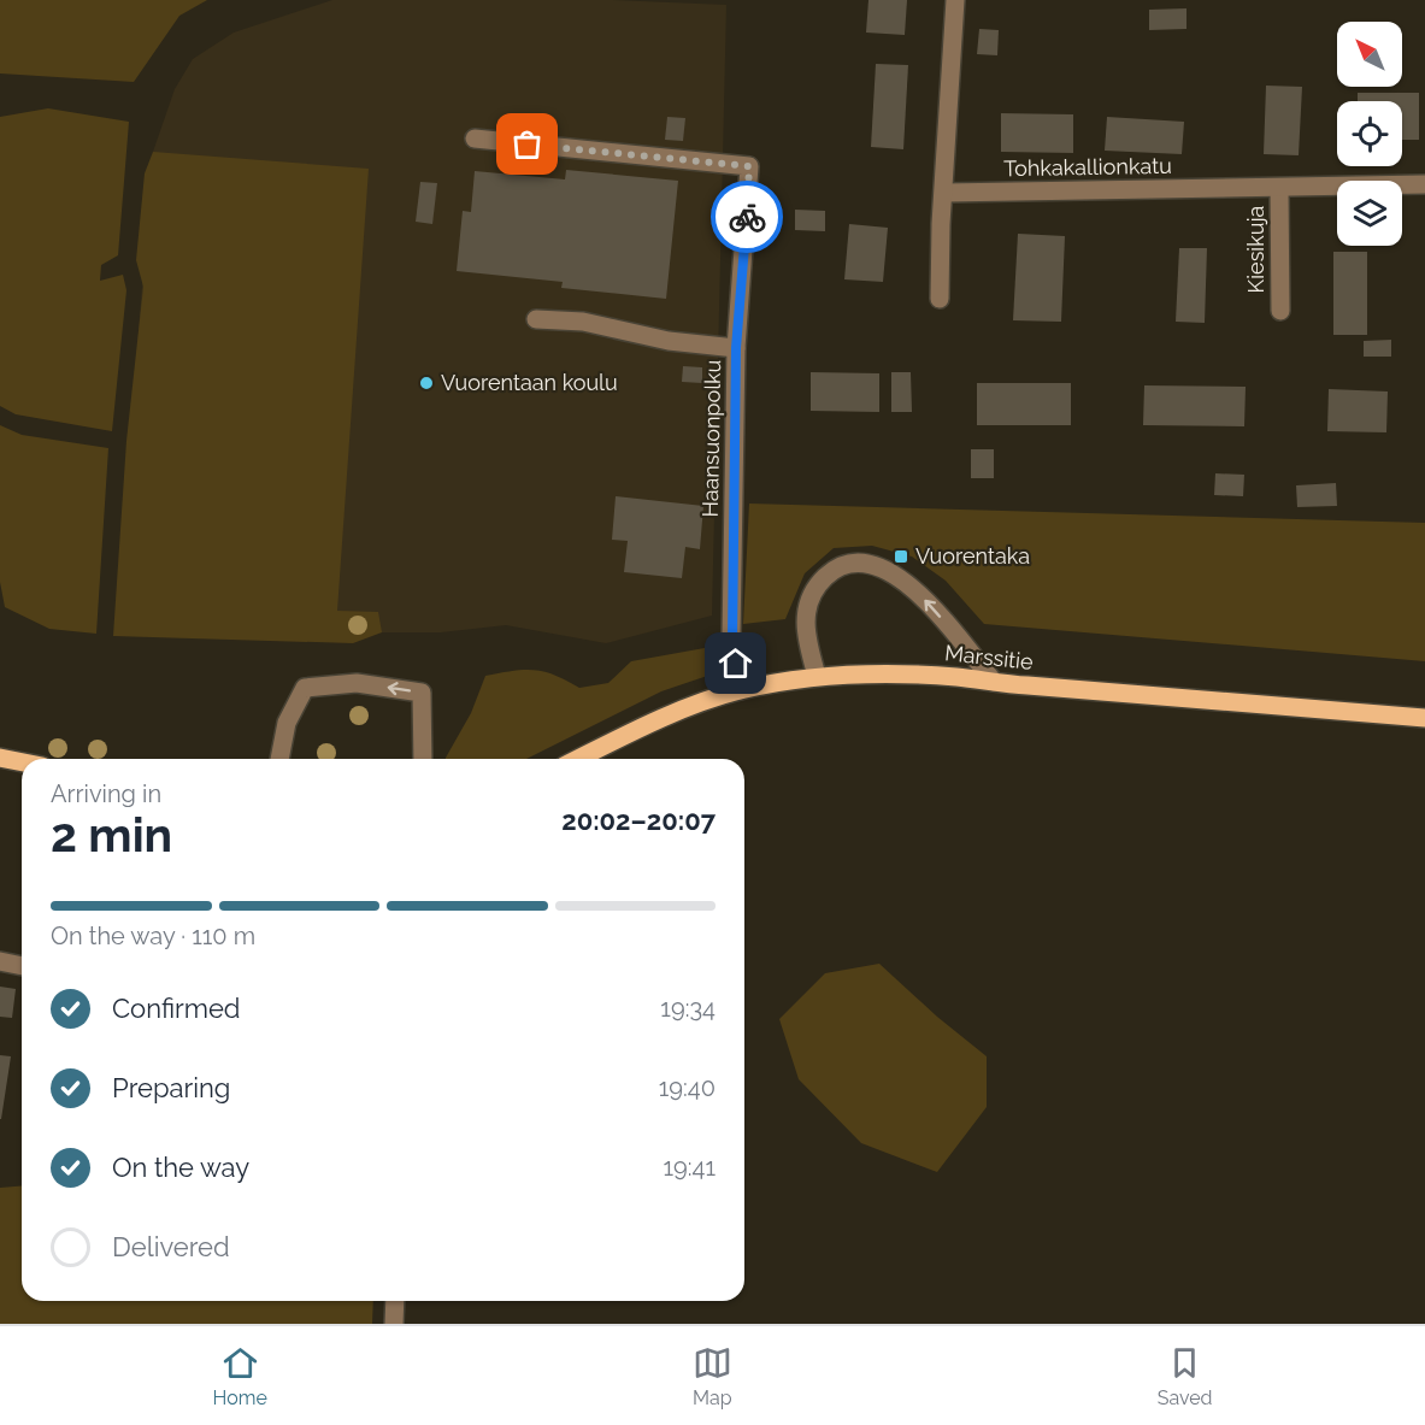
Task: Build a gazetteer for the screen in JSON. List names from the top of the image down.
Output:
{
  "streets": {
    "main road": ["Marssitie"],
    "street": ["Tohkakallionkatu", "Kiesikuja", "Haansuonpolku"]
  },
  "crossings": [
    ["Tohkakallionkatu", "Kiesikuja"],
    ["Haansuonpolku", "Marssitie"]
  ],
  "places": {
    "other": ["Vuorentaan koulu"],
    "transit": ["Vuorentaka"]
  },
  "north": "top left",
  "page": {
    "heading": ["2 min", "Arriving in", "20:02–20:07"],
    "bar": "On the way · 110 m",
    "list": [
      ["Confirmed", "19:34"],
      ["Preparing", "19:40"],
      ["On the way", "19:41"],
      "Delivered"
    ],
    "tabs": ["Home", "Map", "Saved"]
  }
}
